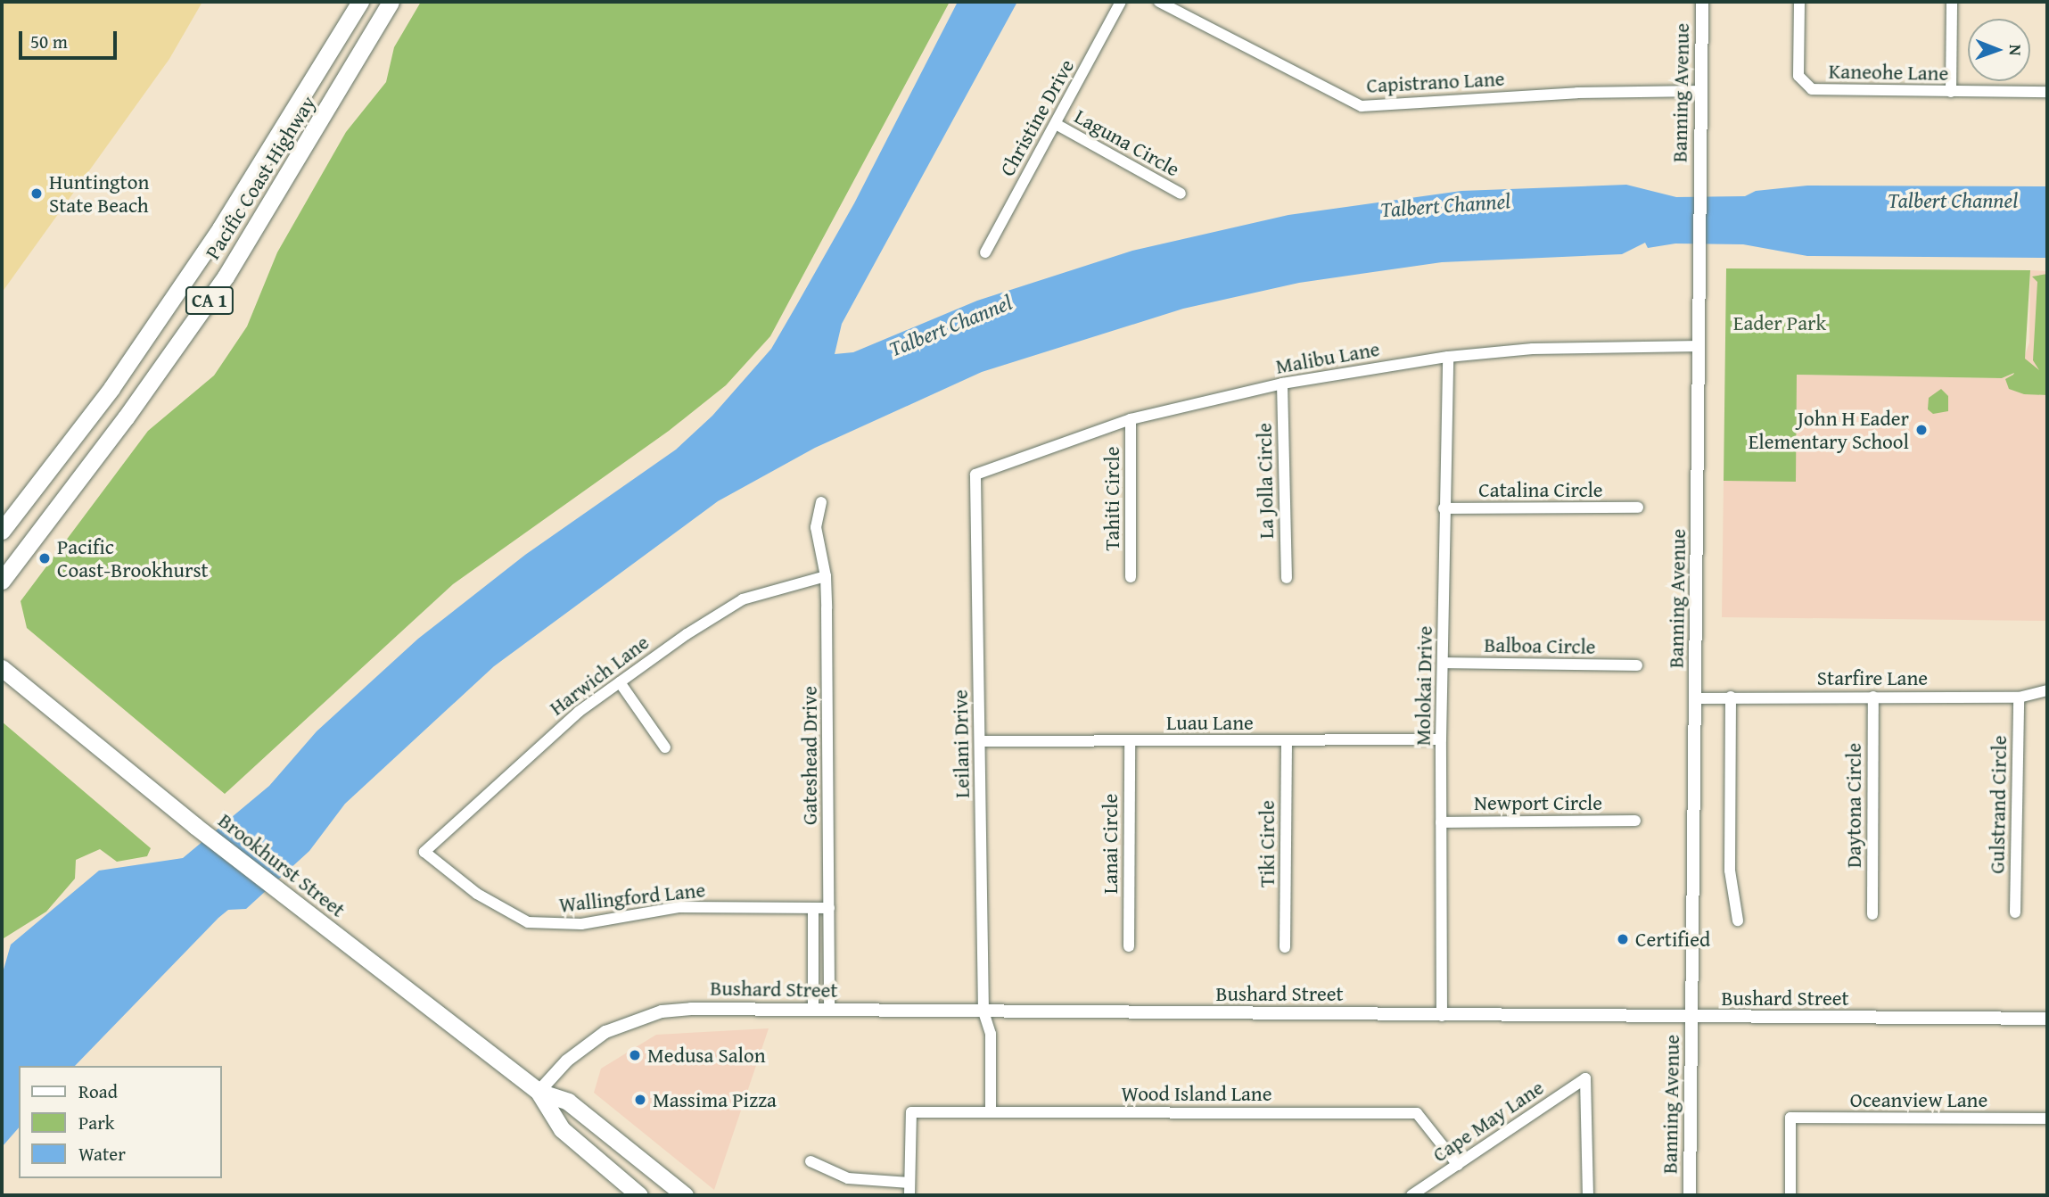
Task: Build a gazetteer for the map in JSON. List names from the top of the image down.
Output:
{
  "streets": {
    "main road": ["Pacific Coast Highway", "CA 1", "Brookhurst Street"],
    "street": [
      "Kaneohe Lane",
      "Capistrano Lane",
      "Banning Avenue",
      "Christine Drive",
      "Laguna Circle",
      "Malibu Lane",
      "La Jolla Circle",
      "Catalina Circle",
      "Tahiti Circle",
      "Balboa Circle",
      "Harwich Lane",
      "Starfire Lane",
      "Molokai Drive",
      "Luau Lane",
      "Leilani Drive",
      "Gateshead Drive",
      "Newport Circle",
      "Gulstrand Circle",
      "Daytona Circle",
      "Lanai Circle",
      "Tiki Circle",
      "Wallingford Lane",
      "Bushard Street",
      "Wood Island Lane",
      "Oceanview Lane",
      "Cape May Lane"
    ]
  },
  "crossings": [
    ["Capistrano Lane", "Banning Avenue"],
    ["Banning Avenue", "Malibu Lane"],
    ["Banning Avenue", "Starfire Lane"],
    ["Banning Avenue", "Bushard Street"],
    ["Christine Drive", "Laguna Circle"],
    ["Malibu Lane", "La Jolla Circle"],
    ["Malibu Lane", "Tahiti Circle"],
    ["Malibu Lane", "Molokai Drive"],
    ["Malibu Lane", "Leilani Drive"],
    ["Catalina Circle", "Molokai Drive"],
    ["Balboa Circle", "Molokai Drive"],
    ["Harwich Lane", "Gateshead Drive"],
    ["Harwich Lane", "Wallingford Lane"],
    ["Starfire Lane", "Gulstrand Circle"],
    ["Starfire Lane", "Daytona Circle"],
    ["Molokai Drive", "Luau Lane"],
    ["Molokai Drive", "Newport Circle"],
    ["Molokai Drive", "Bushard Street"],
    ["Luau Lane", "Leilani Drive"],
    ["Luau Lane", "Lanai Circle"],
    ["Luau Lane", "Tiki Circle"],
    ["Leilani Drive", "Bushard Street"],
    ["Leilani Drive", "Wood Island Lane"],
    ["Gateshead Drive", "Wallingford Lane"],
    ["Gateshead Drive", "Bushard Street"],
    ["Brookhurst Street", "Bushard Street"],
    ["Wood Island Lane", "Cape May Lane"]
  ],
  "water": ["Talbert Channel"],
  "parks": ["Eader Park"],
  "places": [
    "Huntington State Beach",
    "John H Eader Elementary School",
    "Pacific Coast-Brookhurst",
    "Certified",
    "Medusa Salon",
    "Massima Pizza"
  ],
  "legend": ["Road", "Park", "Water"],
  "scale_bar": "50 m",
  "north": "right"
}
